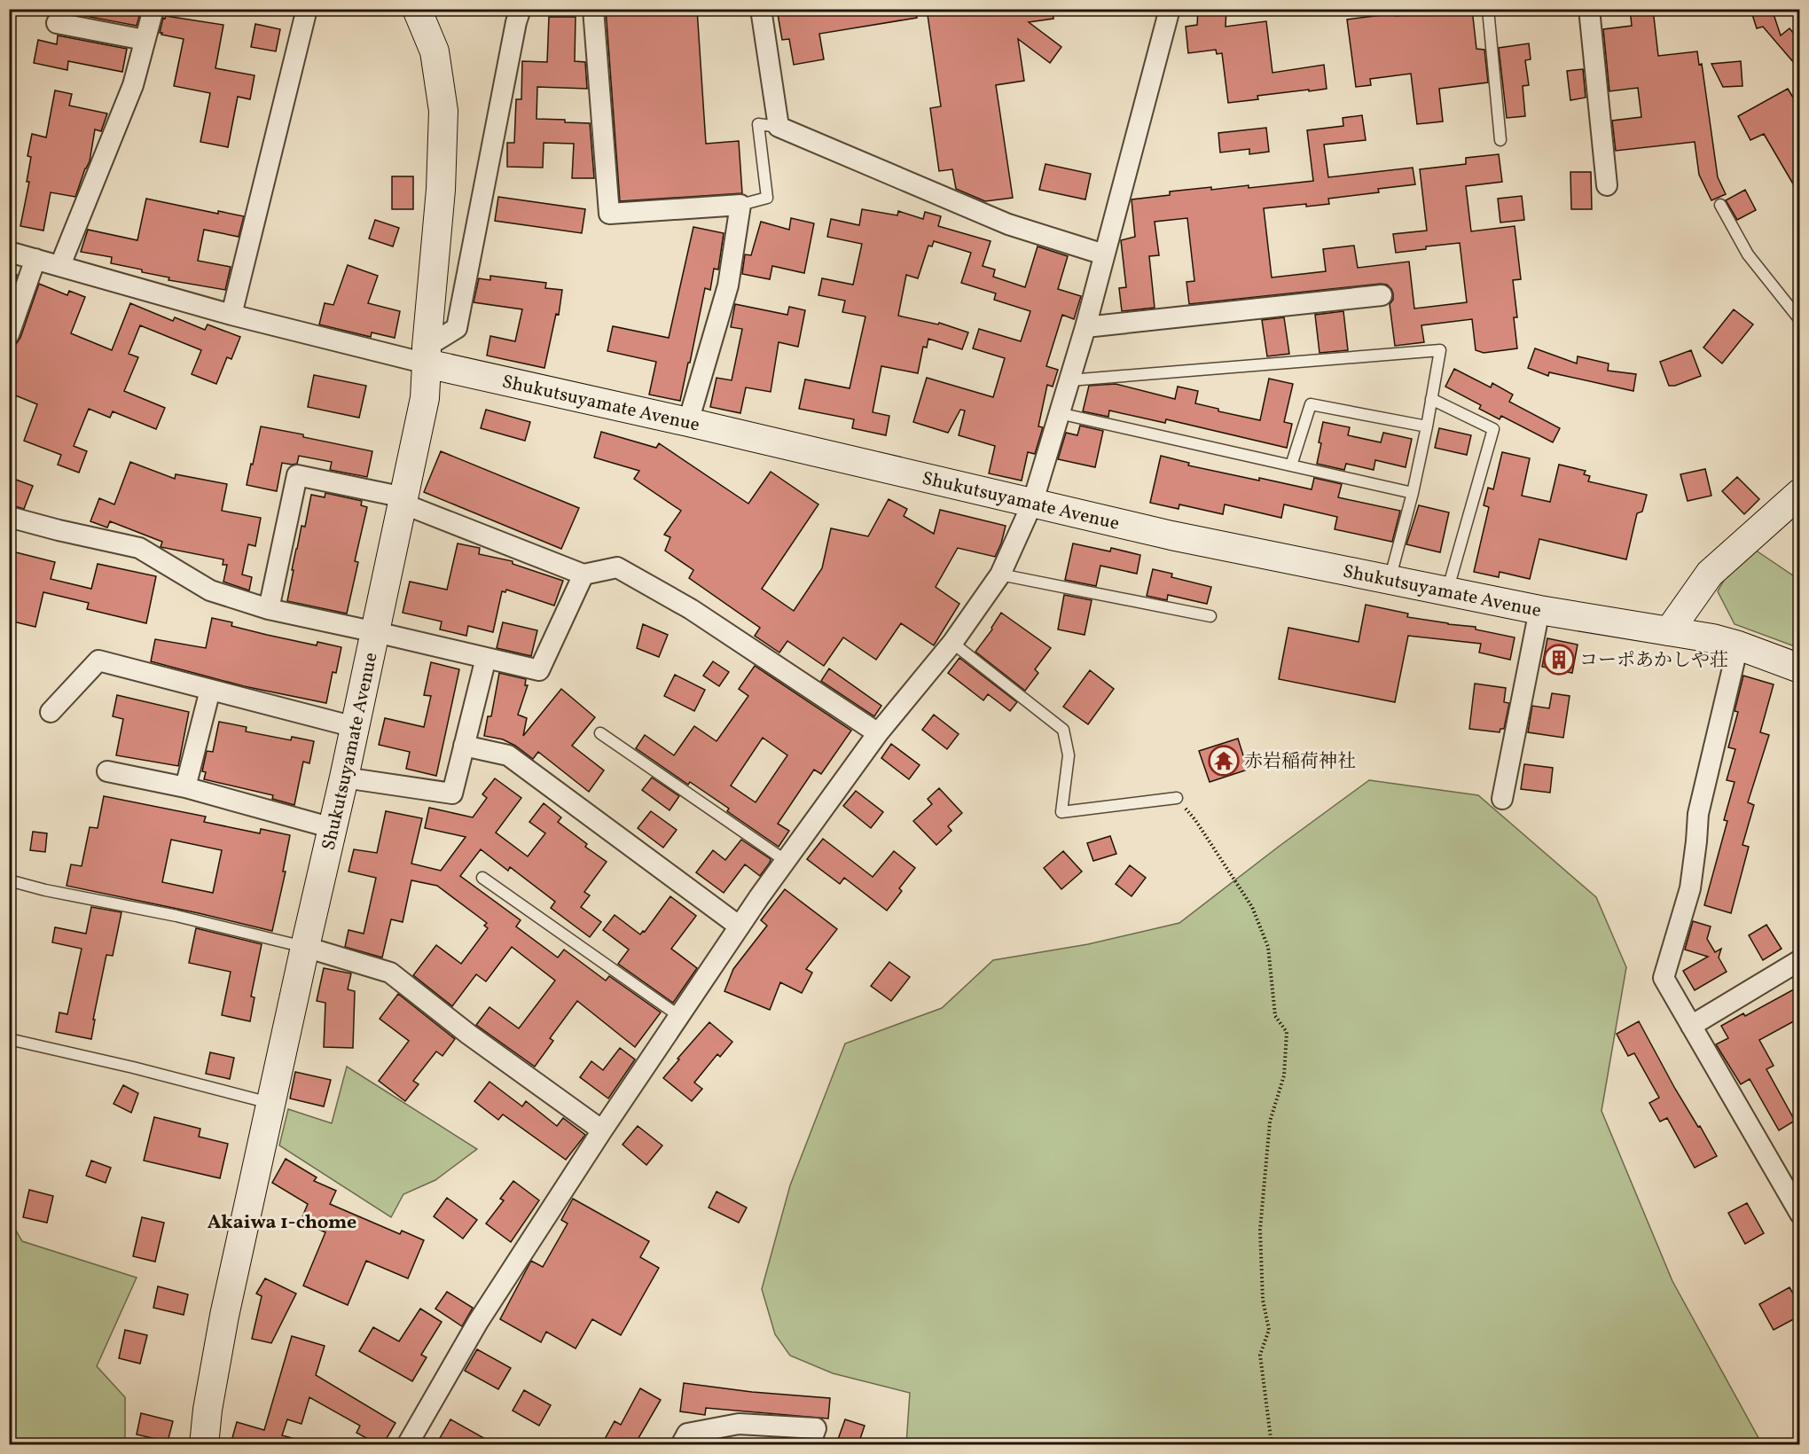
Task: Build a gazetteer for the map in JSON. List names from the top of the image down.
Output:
{
  "streets": {
    "street": ["Shukutsuyamate Avenue"]
  },
  "districts": ["Akaiwa 1-chome"],
  "places": {
    "building": ["コーポあかしや荘"],
    "temple": ["赤岩稲荷神社"]
  }
}
